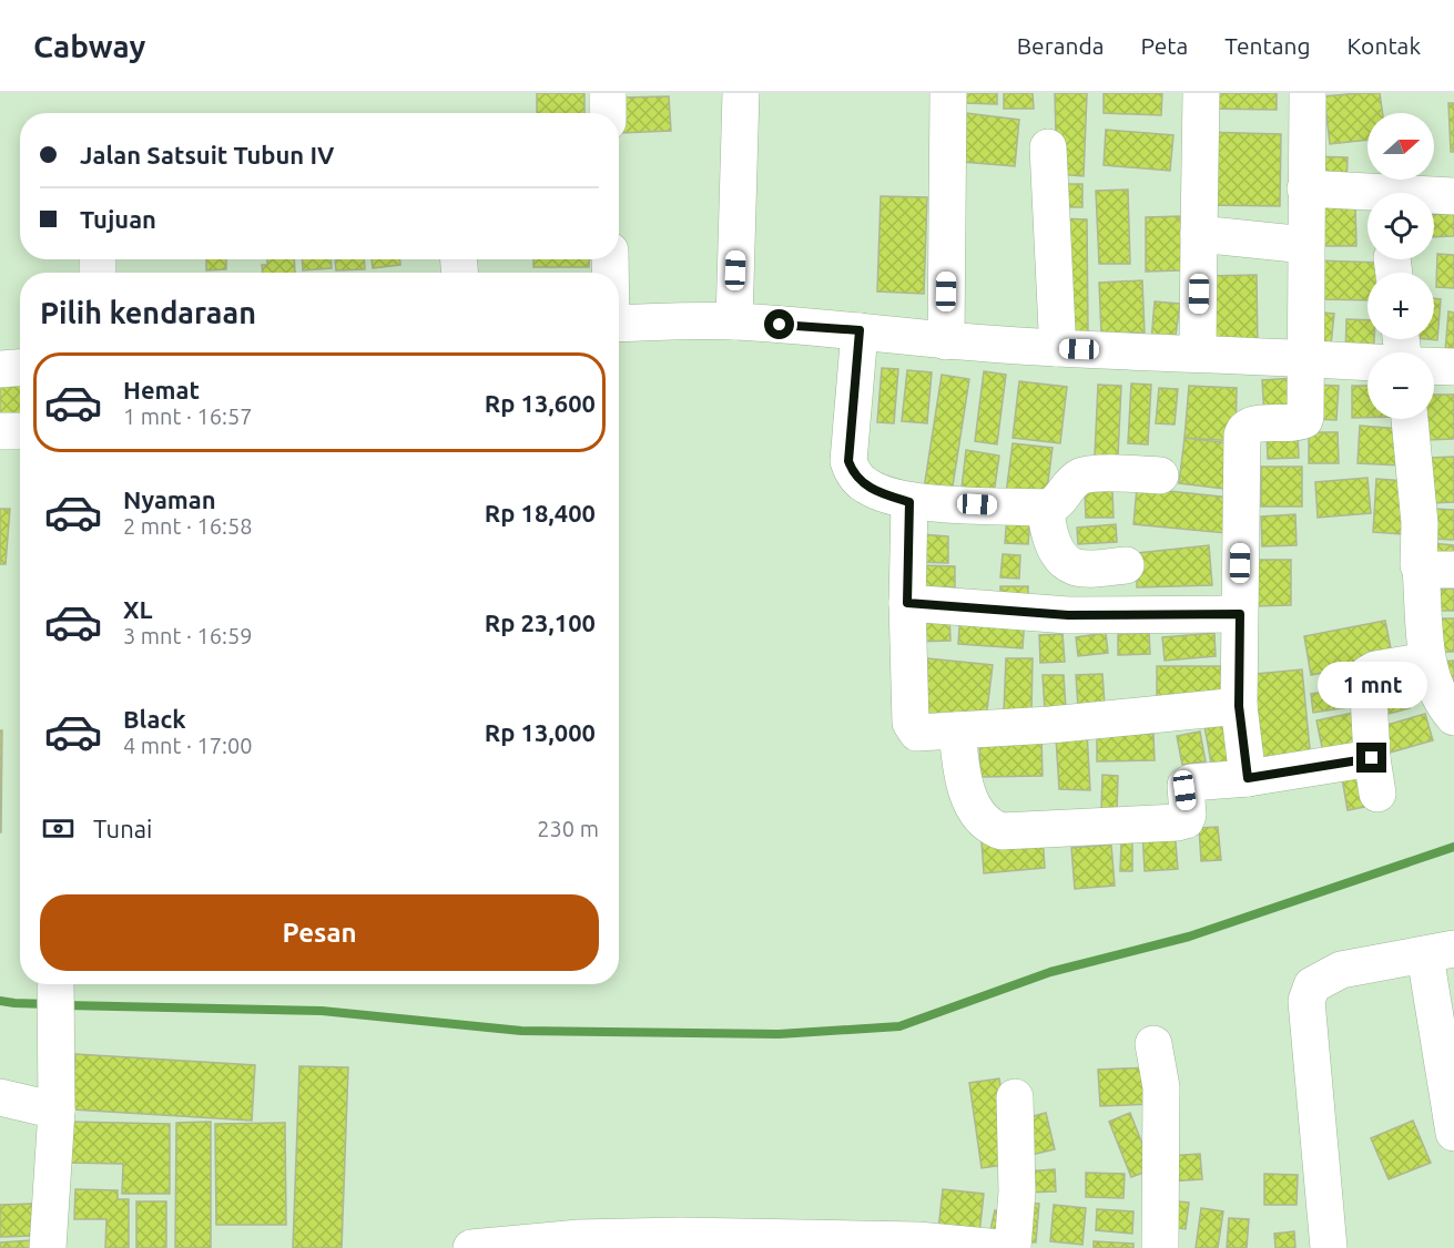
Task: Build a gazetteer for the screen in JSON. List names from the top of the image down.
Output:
{
  "north": "right",
  "page": {
    "header": "Cabway",
    "nav": [
      "Beranda",
      "Peta",
      "Tentang",
      "Kontak"
    ],
    "map_buttons": ["+", "−"],
    "banner": ["Jalan Satsuit Tubun IV", "Tujuan"],
    "heading": "Pilih kendaraan",
    "list": [
      {
        "name": "Hemat",
        "note": "1 mnt · 16:57",
        "value": "Rp 13,600"
      },
      {
        "name": "Nyaman",
        "note": "2 mnt · 16:58",
        "value": "Rp 18,400"
      },
      {
        "name": "XL",
        "note": "3 mnt · 16:59",
        "value": "Rp 23,100"
      },
      {
        "name": "Black",
        "note": "4 mnt · 17:00",
        "value": "Rp 13,000"
      }
    ],
    "bubble": "1 mnt",
    "pay": ["Tunai", "230 m"],
    "buttons": "Pesan"
  }
}
